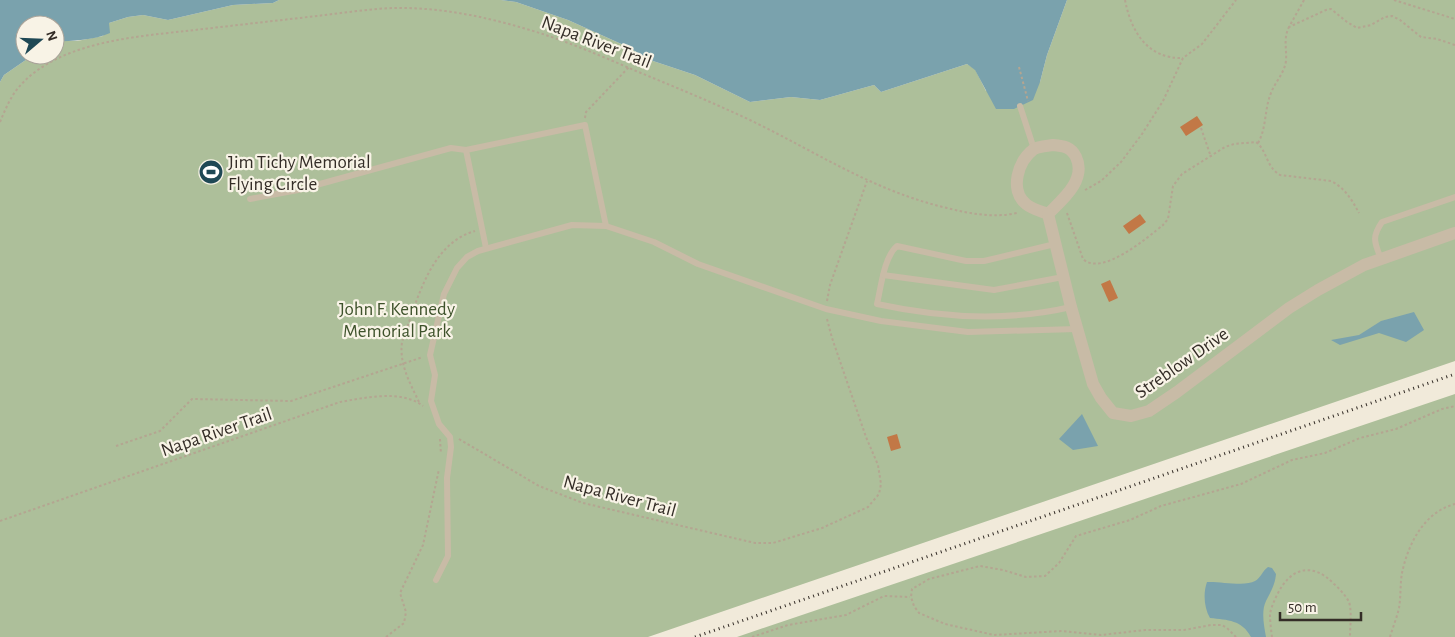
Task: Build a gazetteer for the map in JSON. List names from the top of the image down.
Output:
{
  "streets": {
    "street": ["Streblow Drive"],
    "path": ["Napa River Trail"]
  },
  "crossings": [
    ["Napa River Trail", "Streblow Drive"]
  ],
  "parks": ["John F. Kennedy Memorial Park"],
  "places": {
    "sports": ["Jim Tichy Memorial Flying Circle"]
  },
  "scale_bar": "50 m",
  "north": "right"
}
